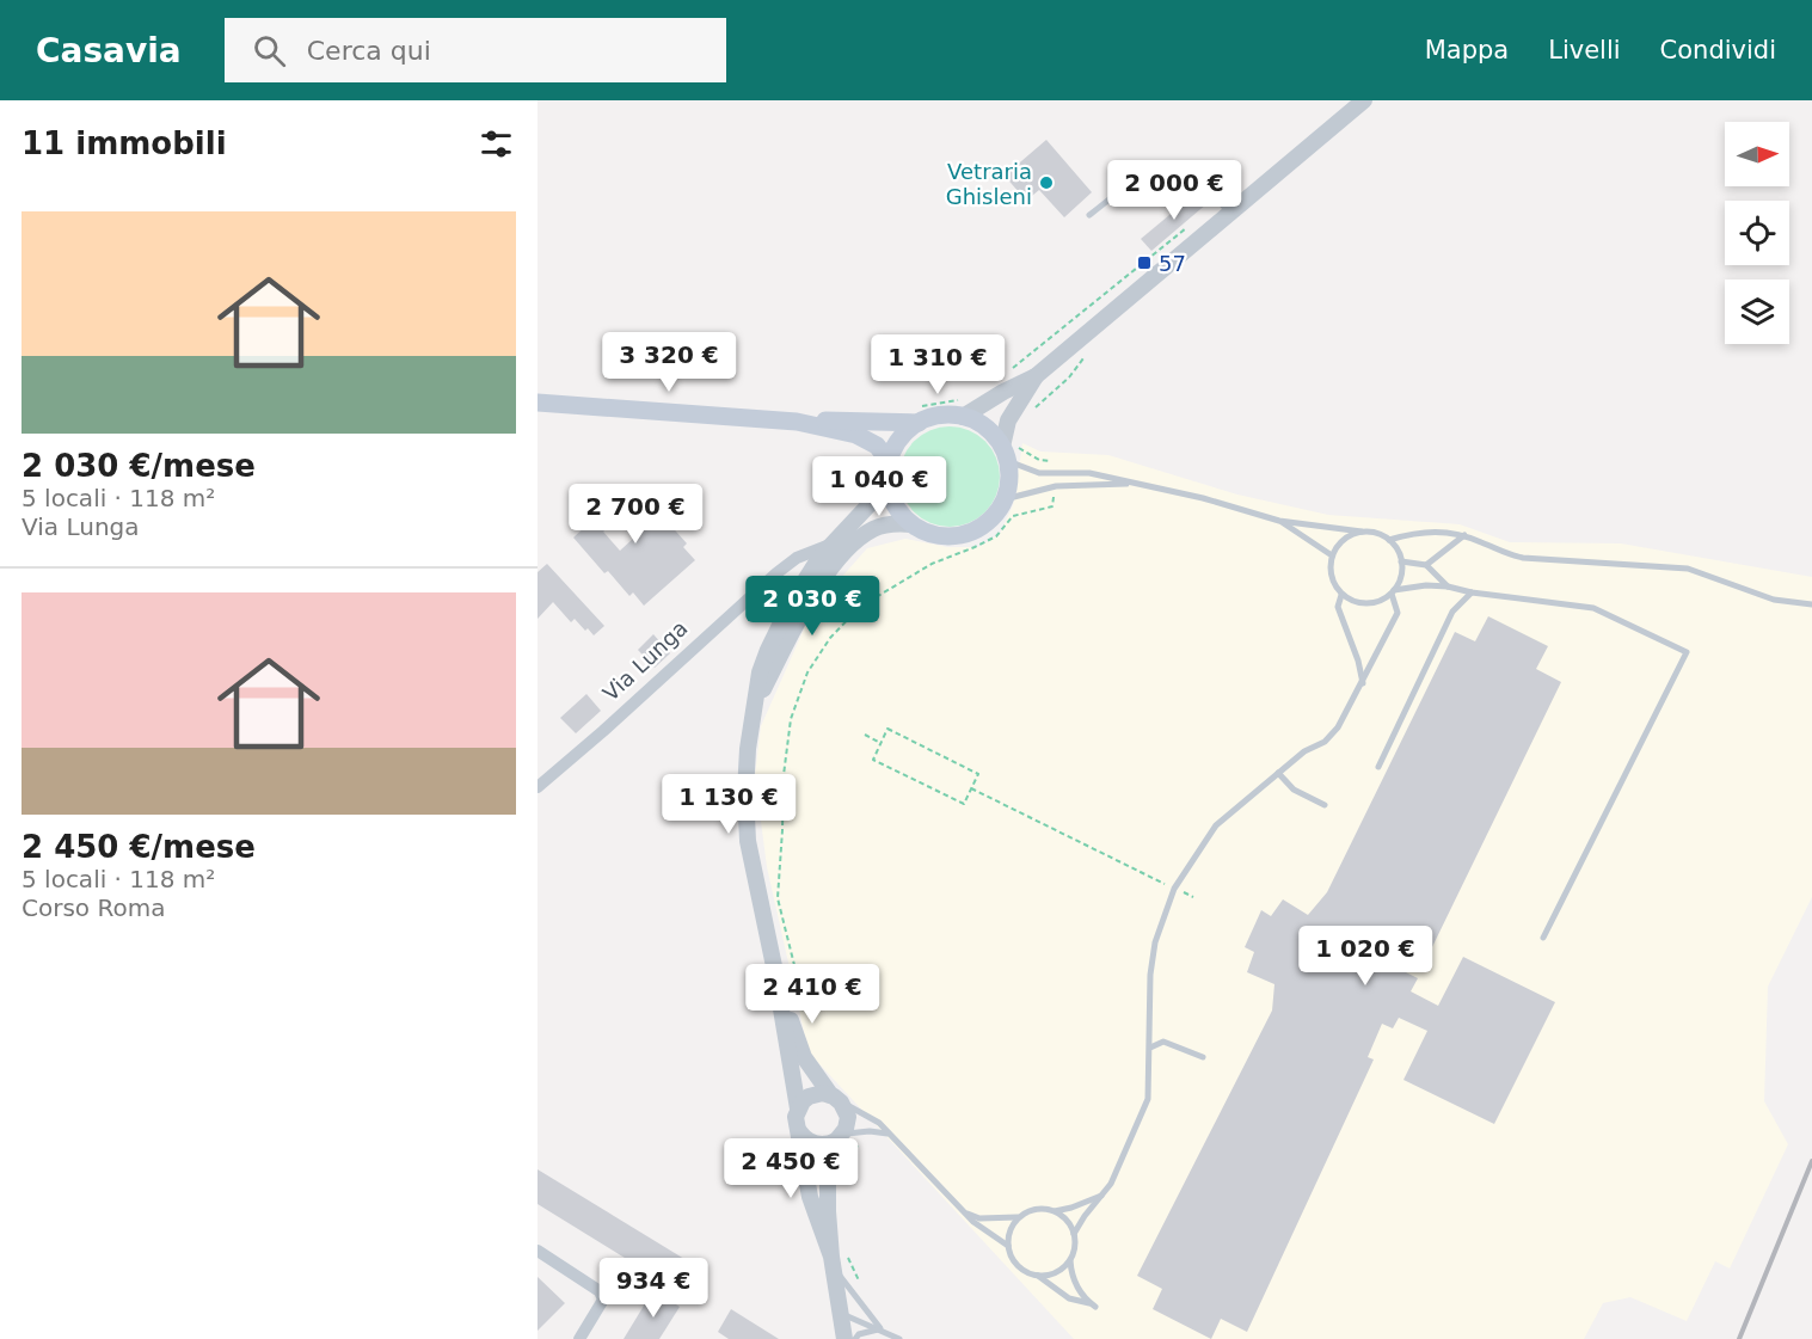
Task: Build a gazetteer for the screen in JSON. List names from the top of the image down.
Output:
{
  "streets": {
    "main road": ["Via Lunga"]
  },
  "places": {
    "other": ["Vetraria Ghisleni"],
    "transit": ["57"]
  },
  "north": "right",
  "page": {
    "header": "Casavia",
    "search": "Cerca qui",
    "nav": ["Mappa", "Livelli", "Condividi"],
    "heading": "11 immobili",
    "price": [
      "2 000 €",
      "3 320 €",
      "1 310 €",
      "1 040 €",
      "2 700 €",
      "2 030 €",
      "1 130 €",
      "1 020 €",
      "2 410 €",
      "2 450 €",
      "934 €"
    ],
    "list": [
      {
        "name": "2 030 €/mese",
        "note": "5 locali · 118 m² · Via Lunga"
      },
      {
        "name": "2 450 €/mese",
        "note": "5 locali · 118 m² · Corso Roma"
      }
    ]
  }
}
